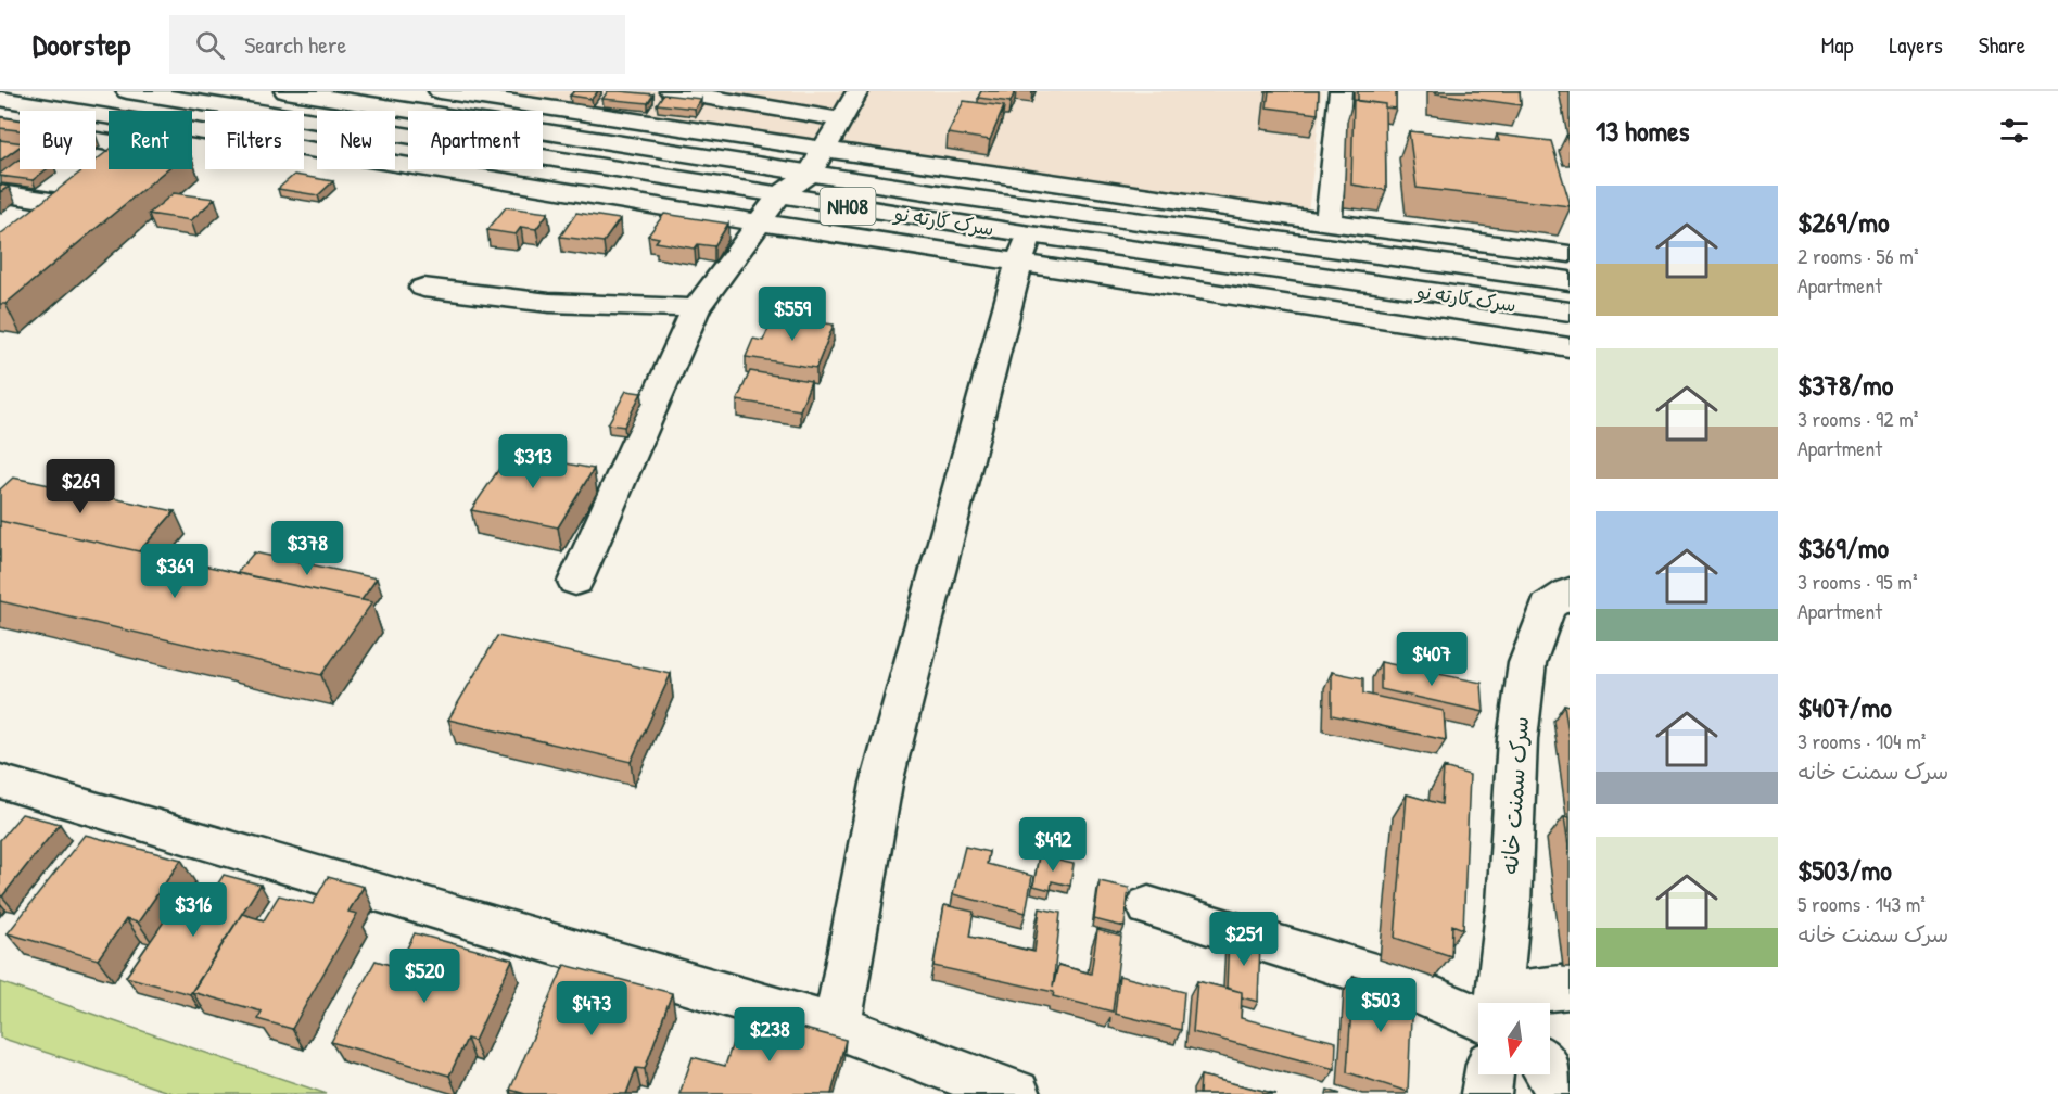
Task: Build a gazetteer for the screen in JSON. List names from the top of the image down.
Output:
{
  "streets": {
    "main road": ["NH08", "سرک کارته نو", "سرک سمنت خانه"]
  },
  "north": "bottom",
  "page": {
    "header": "Doorstep",
    "search": "Search here",
    "nav": ["Map", "Layers", "Share"],
    "heading": "13 homes",
    "chip": [
      "Buy",
      "Rent",
      "Filters",
      "New",
      "Apartment"
    ],
    "list": [
      {
        "name": "$269/mo",
        "note": "2 rooms · 56 m² · Apartment"
      },
      {
        "name": "$378/mo",
        "note": "3 rooms · 92 m² · Apartment"
      },
      {
        "name": "$369/mo",
        "note": "3 rooms · 95 m² · Apartment"
      },
      {
        "name": "$407/mo",
        "note": "3 rooms · 104 m² · سرک سمنت خانه"
      },
      {
        "name": "$503/mo",
        "note": "5 rooms · 143 m² · سرک سمنت خانه"
      }
    ],
    "price": [
      "$559",
      "$313",
      "$269",
      "$378",
      "$369",
      "$407",
      "$492",
      "$316",
      "$251",
      "$520",
      "$503",
      "$473",
      "$238"
    ]
  }
}
